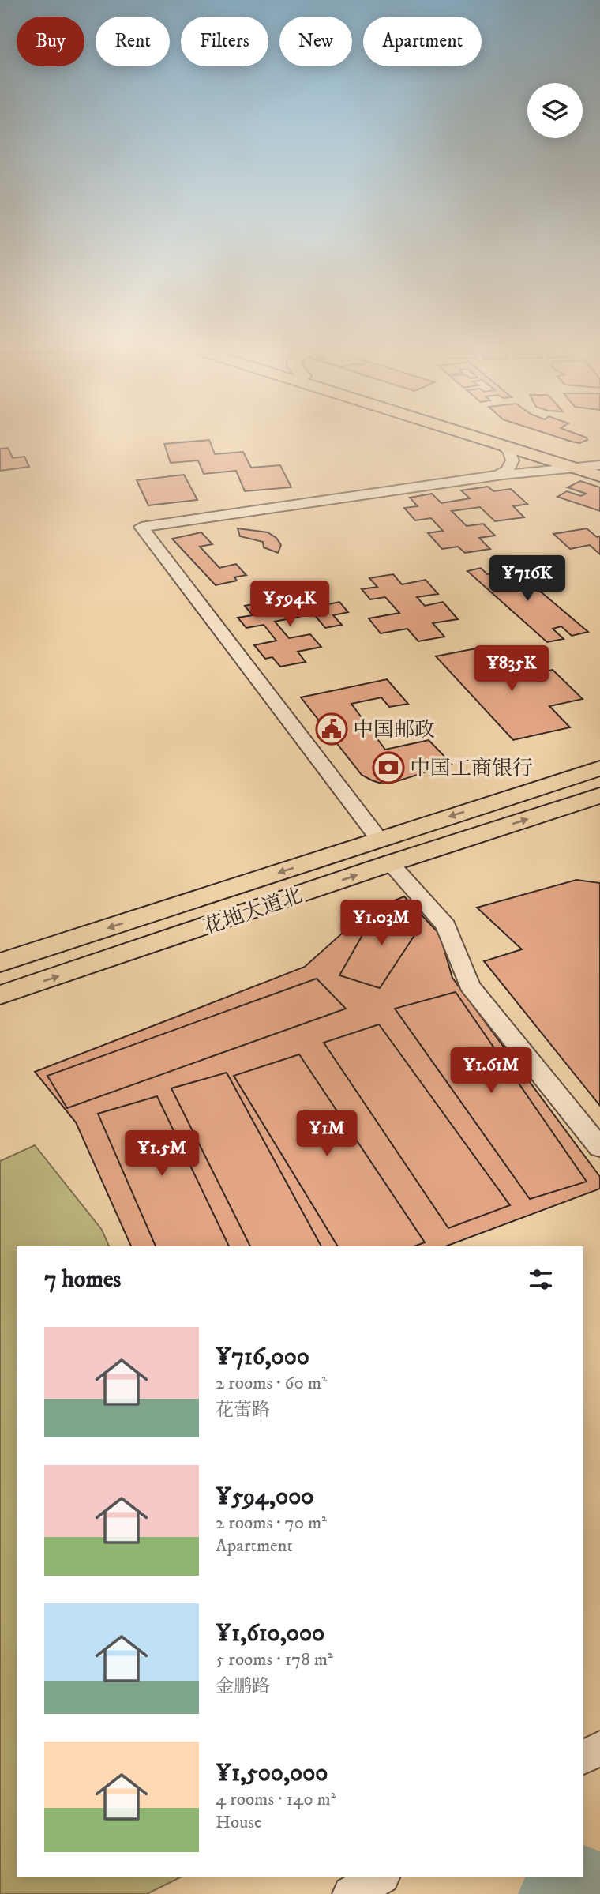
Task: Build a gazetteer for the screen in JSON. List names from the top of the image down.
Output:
{
  "streets": {
    "main road": ["花地大道北"]
  },
  "places": {
    "public building": ["中国邮政"],
    "bank": ["中国工商银行"]
  },
  "page": {
    "chip": [
      "Buy",
      "Rent",
      "Filters",
      "New",
      "Apartment"
    ],
    "price": [
      "¥716K",
      "¥594K",
      "¥835K",
      "¥1.03M",
      "¥1.61M",
      "¥1M",
      "¥1.5M"
    ],
    "heading": "7 homes",
    "list": [
      {
        "name": "¥716,000",
        "note": "2 rooms · 60 m² · 花蕾路"
      },
      {
        "name": "¥594,000",
        "note": "2 rooms · 70 m² · Apartment"
      },
      {
        "name": "¥1,610,000",
        "note": "5 rooms · 178 m² · 金鹏路"
      },
      {
        "name": "¥1,500,000",
        "note": "4 rooms · 140 m² · House"
      }
    ]
  }
}
